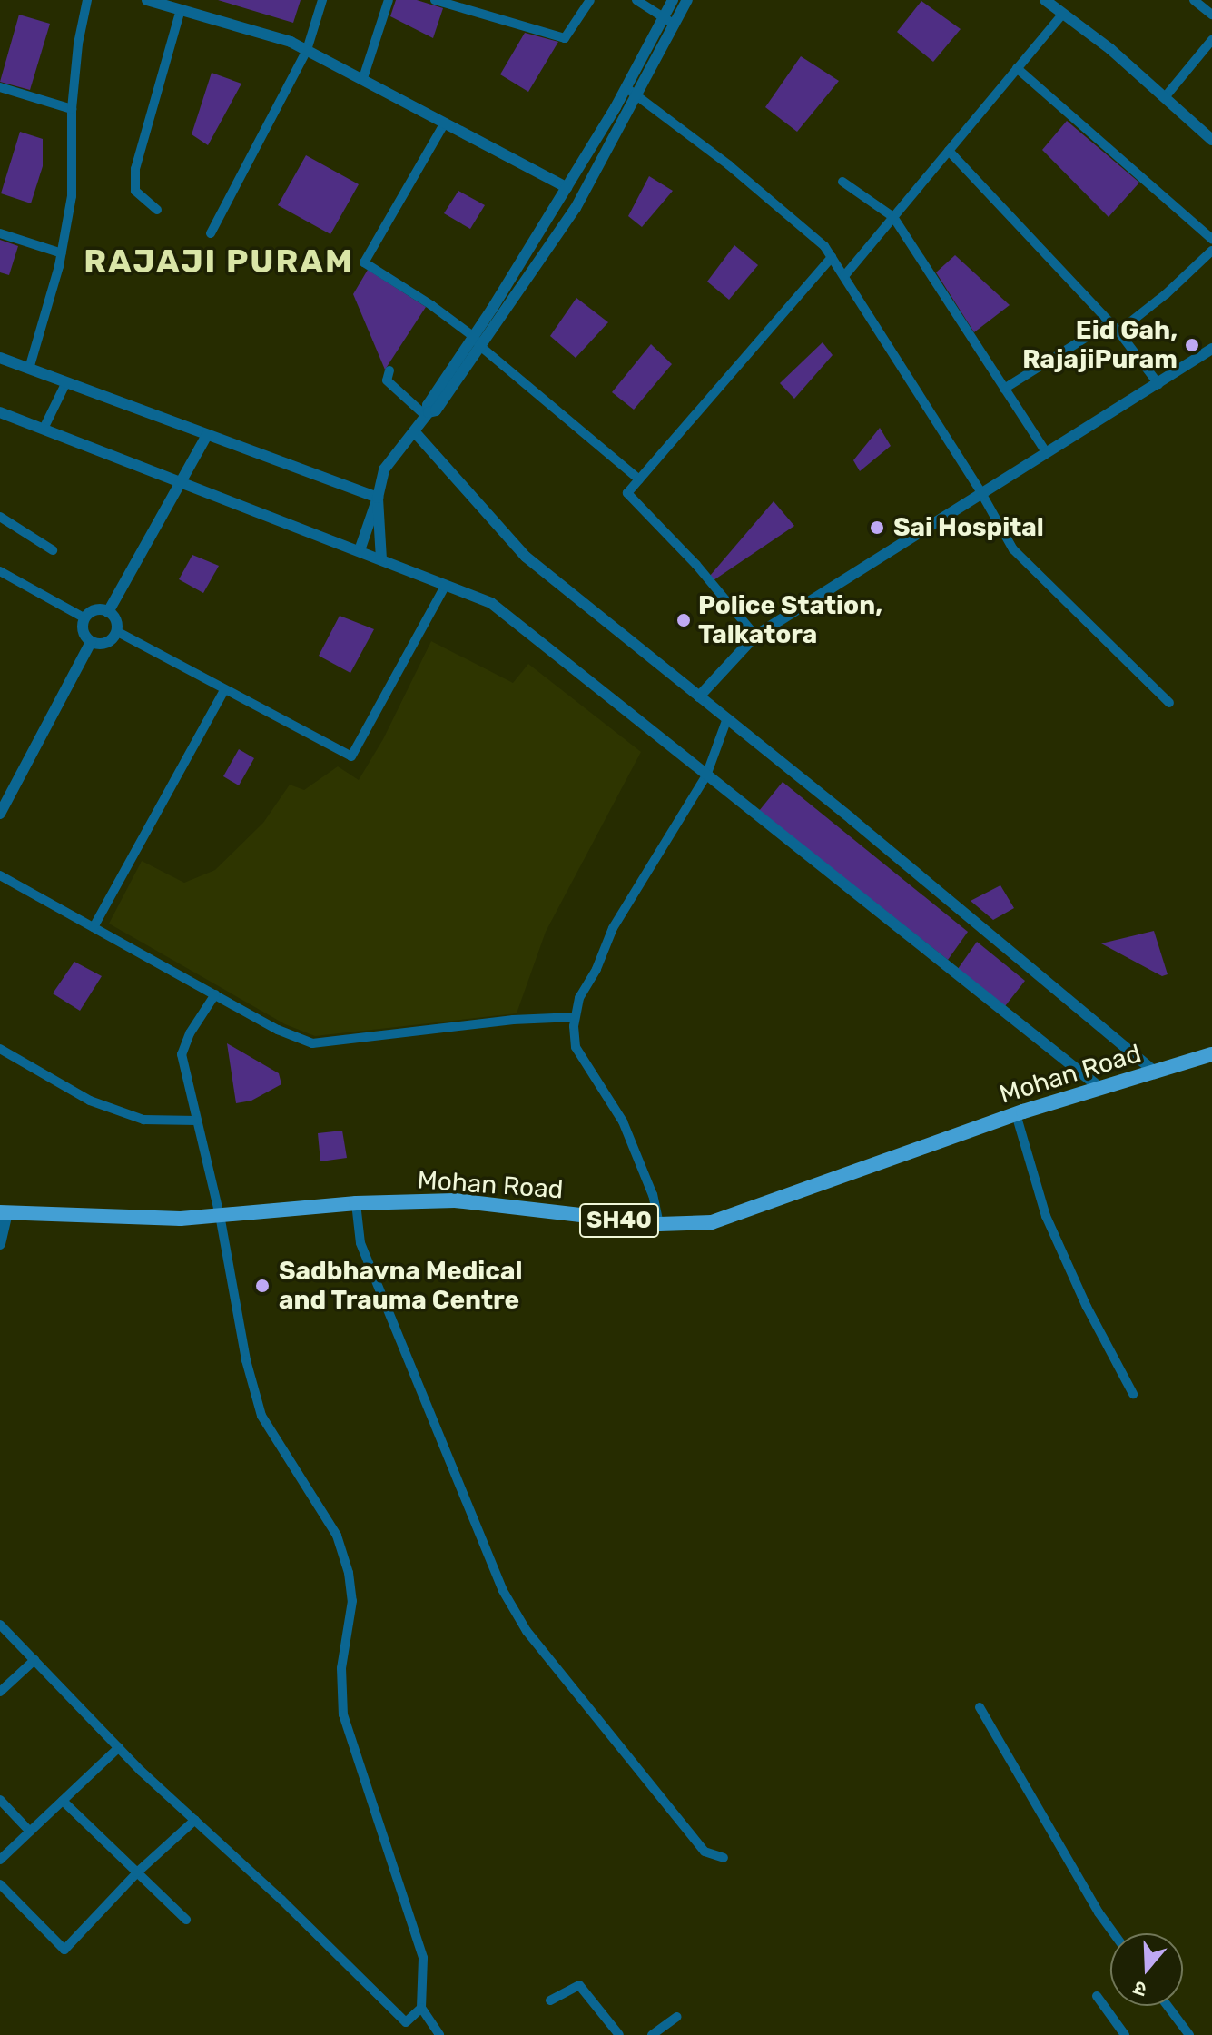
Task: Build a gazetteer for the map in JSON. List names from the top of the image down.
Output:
{
  "streets": {
    "main road": ["Mohan Road", "SH40"]
  },
  "districts": ["RAJAJI PURAM"],
  "places": [
    "Eid Gah, RajajiPuram",
    "Sai Hospital",
    "Police Station, Talkatora",
    "Sadbhavna Medical and Trauma Centre"
  ],
  "north": "bottom"
}
